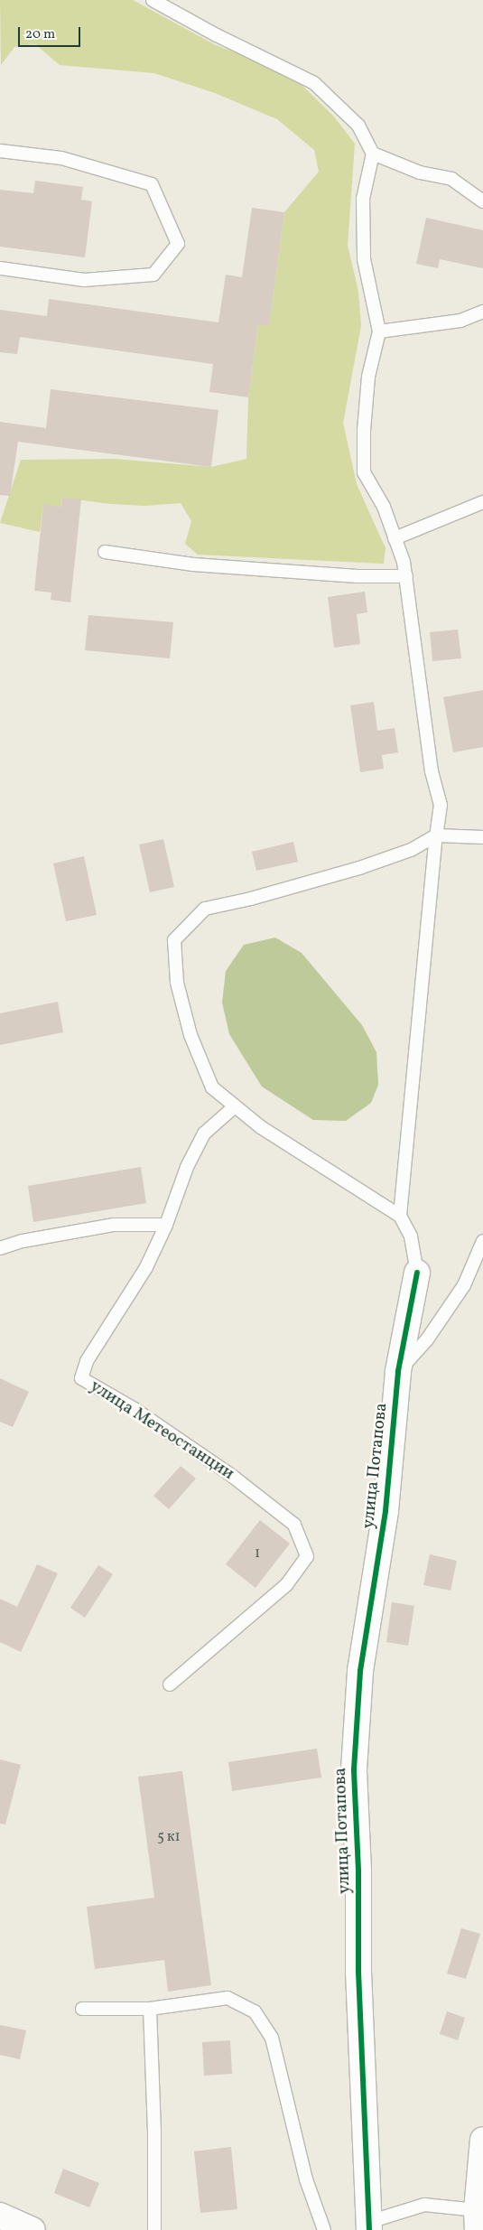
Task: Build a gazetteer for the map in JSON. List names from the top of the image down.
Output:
{
  "streets": {
    "street": ["улица Потапова"],
    "lane": ["улица Метеостанции"]
  },
  "house_numbers": ["1", "5 к1"],
  "scale_bar": "20 m"
}
